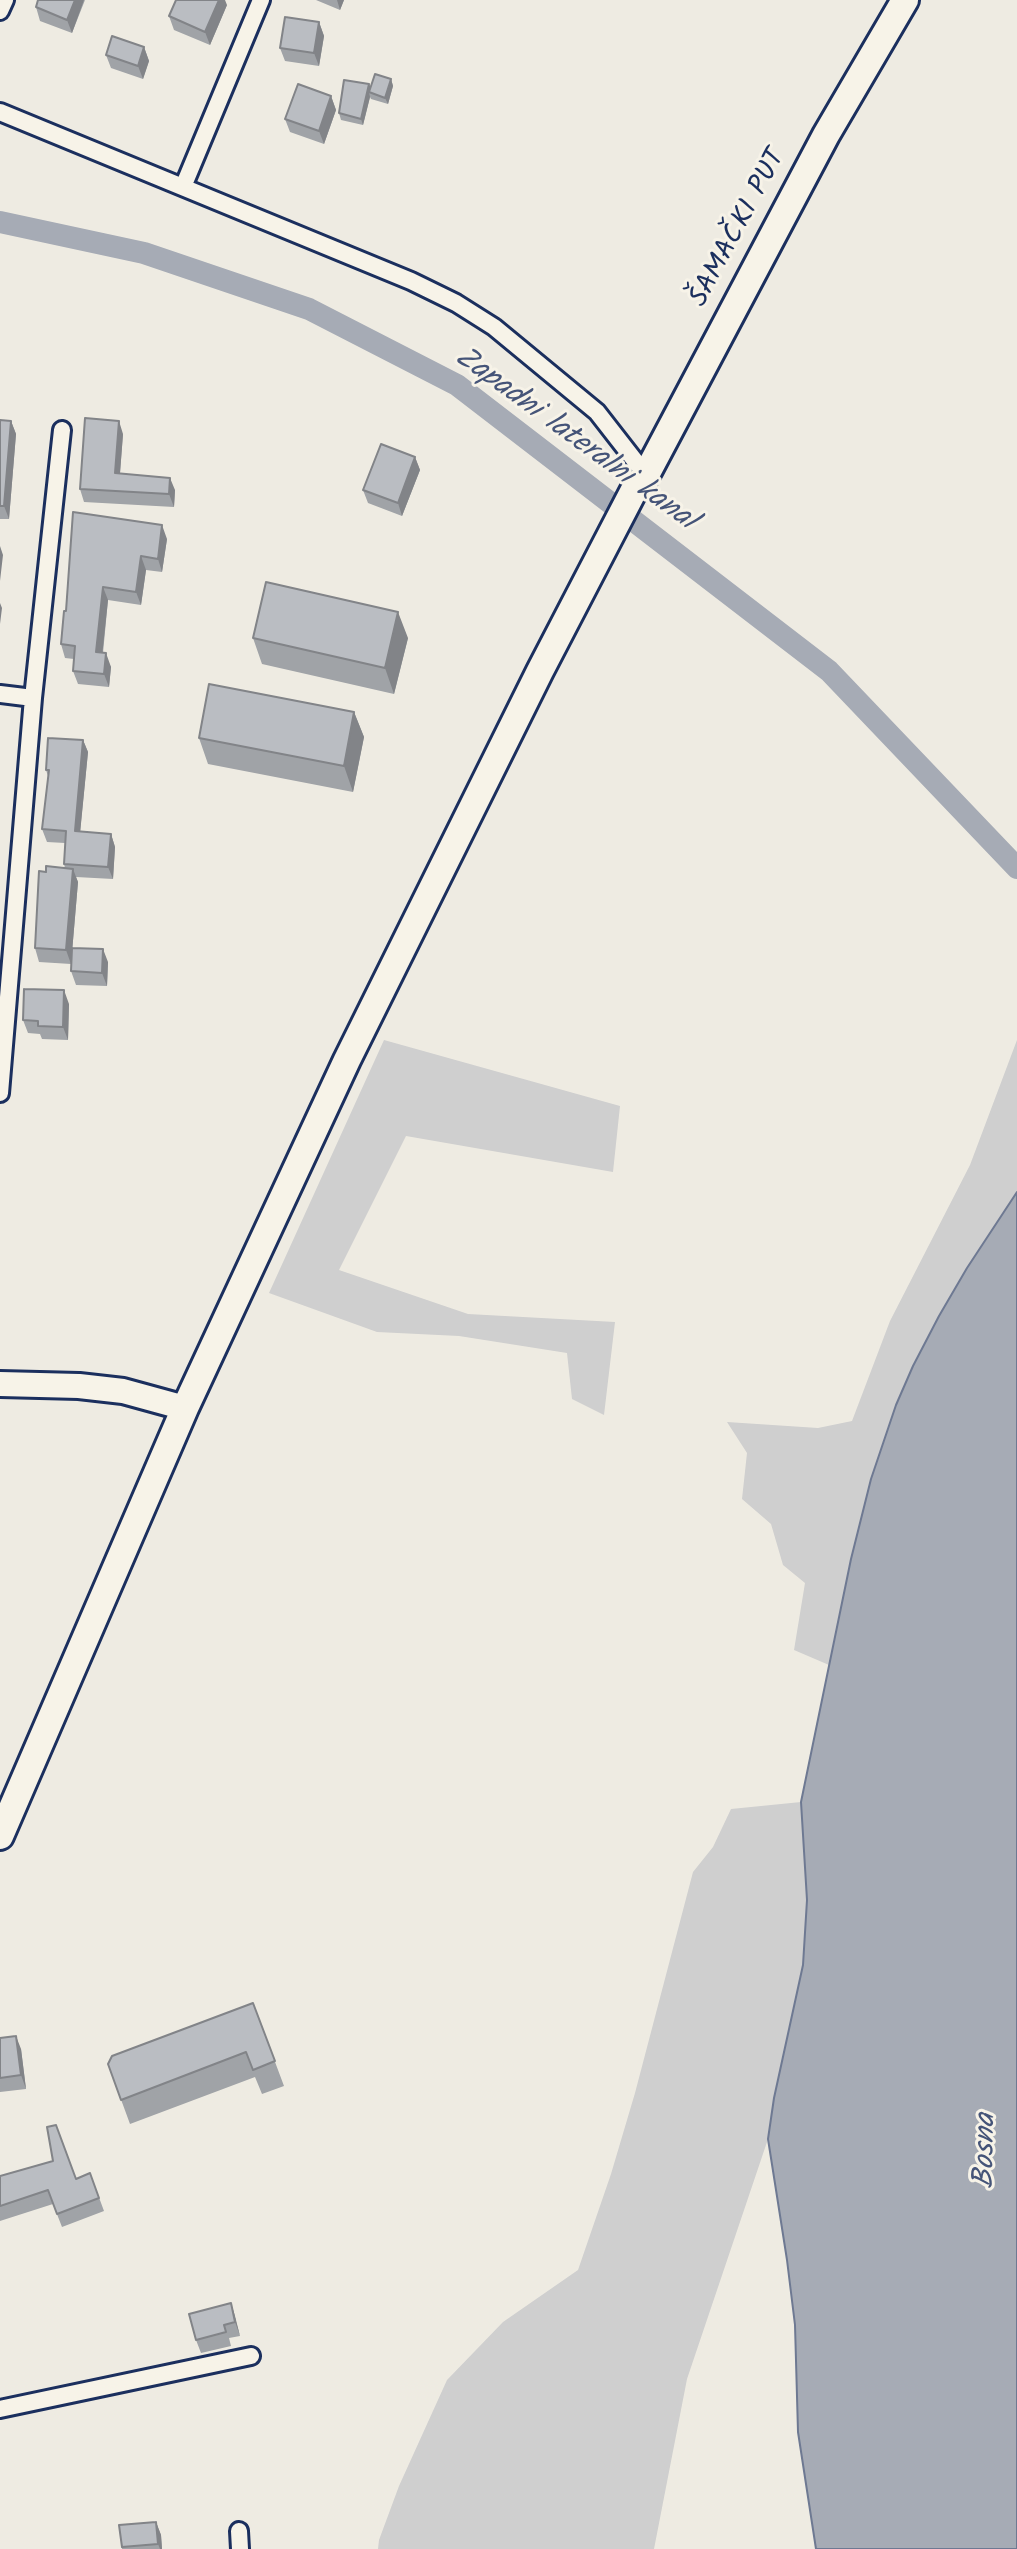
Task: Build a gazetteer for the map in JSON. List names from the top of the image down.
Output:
{
  "streets": {
    "main road": ["ŠAMAČKI PUT"]
  },
  "water": ["Zapadni lateralni kanal", "Bosna"]
}
